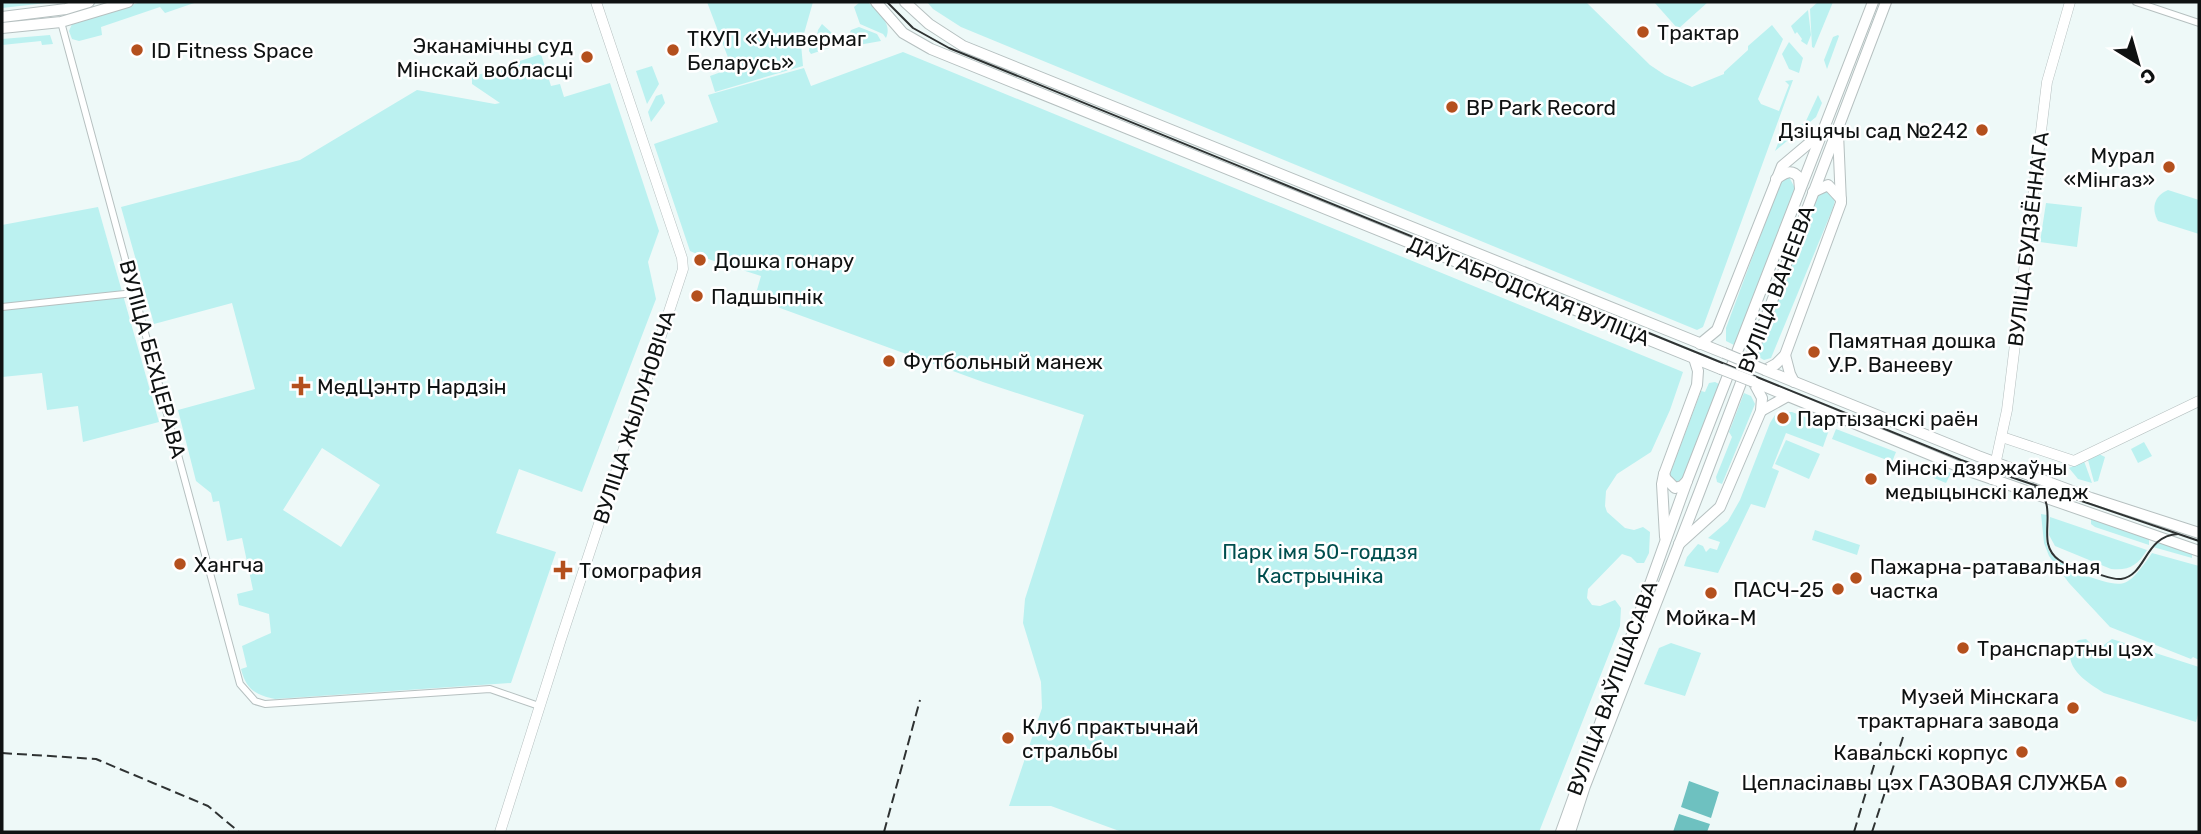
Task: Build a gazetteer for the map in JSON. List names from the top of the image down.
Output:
{
  "streets": {
    "main road": ["ВУЛІЦА ВАНЕЕВА", "ДАЎГАБРОДСКАЯ ВУЛІЦА", "ВУЛІЦА ВАЎПШАСАВА"],
    "street": ["ВУЛІЦА БУДЗЁННАГА", "ВУЛІЦА БЕХЦЕРАВА", "ВУЛІЦА ЖЫЛУНОВІЧА"]
  },
  "crossings": [
    ["ВУЛІЦА БУДЗЁННАГА", "ДАЎГАБРОДСКАЯ ВУЛІЦА"],
    ["ВУЛІЦА ВАНЕЕВА", "ВУЛІЦА ВАЎПШАСАВА"],
    ["ВУЛІЦА БЕХЦЕРАВА", "ВУЛІЦА ЖЫЛУНОВІЧА"]
  ],
  "parks": ["Парк імя 50-годдзя Кастрычніка"],
  "places": {
    "other": [
      "Трактар",
      "ID Fitness Space",
      "ТКУП «Универмаг Беларусь»",
      "Эканамічны суд Мінскай вобласці",
      "BP Park Record",
      "Дзіцячы сад №242",
      "Мурал «Мінгаз»",
      "Дошка гонару",
      "Падшыпнік",
      "Памятная дошка У.Р. Ванееву",
      "Футбольный манеж",
      "Партызанскі раён",
      "Мінскі дзяржаўны медыцынскі каледж",
      "Хангча",
      "Пажарна-ратавальная частка",
      "ПАСЧ-25",
      "Мойка-М",
      "Транспартны цэх",
      "Музей Мінскага трактарнага завода",
      "Клуб практычнай стральбы",
      "Кавальскі корпус",
      "Цепласілавы цэх ГАЗОВАЯ СЛУЖБА"
    ],
    "health": ["МедЦэнтр Нардзін", "Томография"]
  },
  "north": "bottom right"
}
